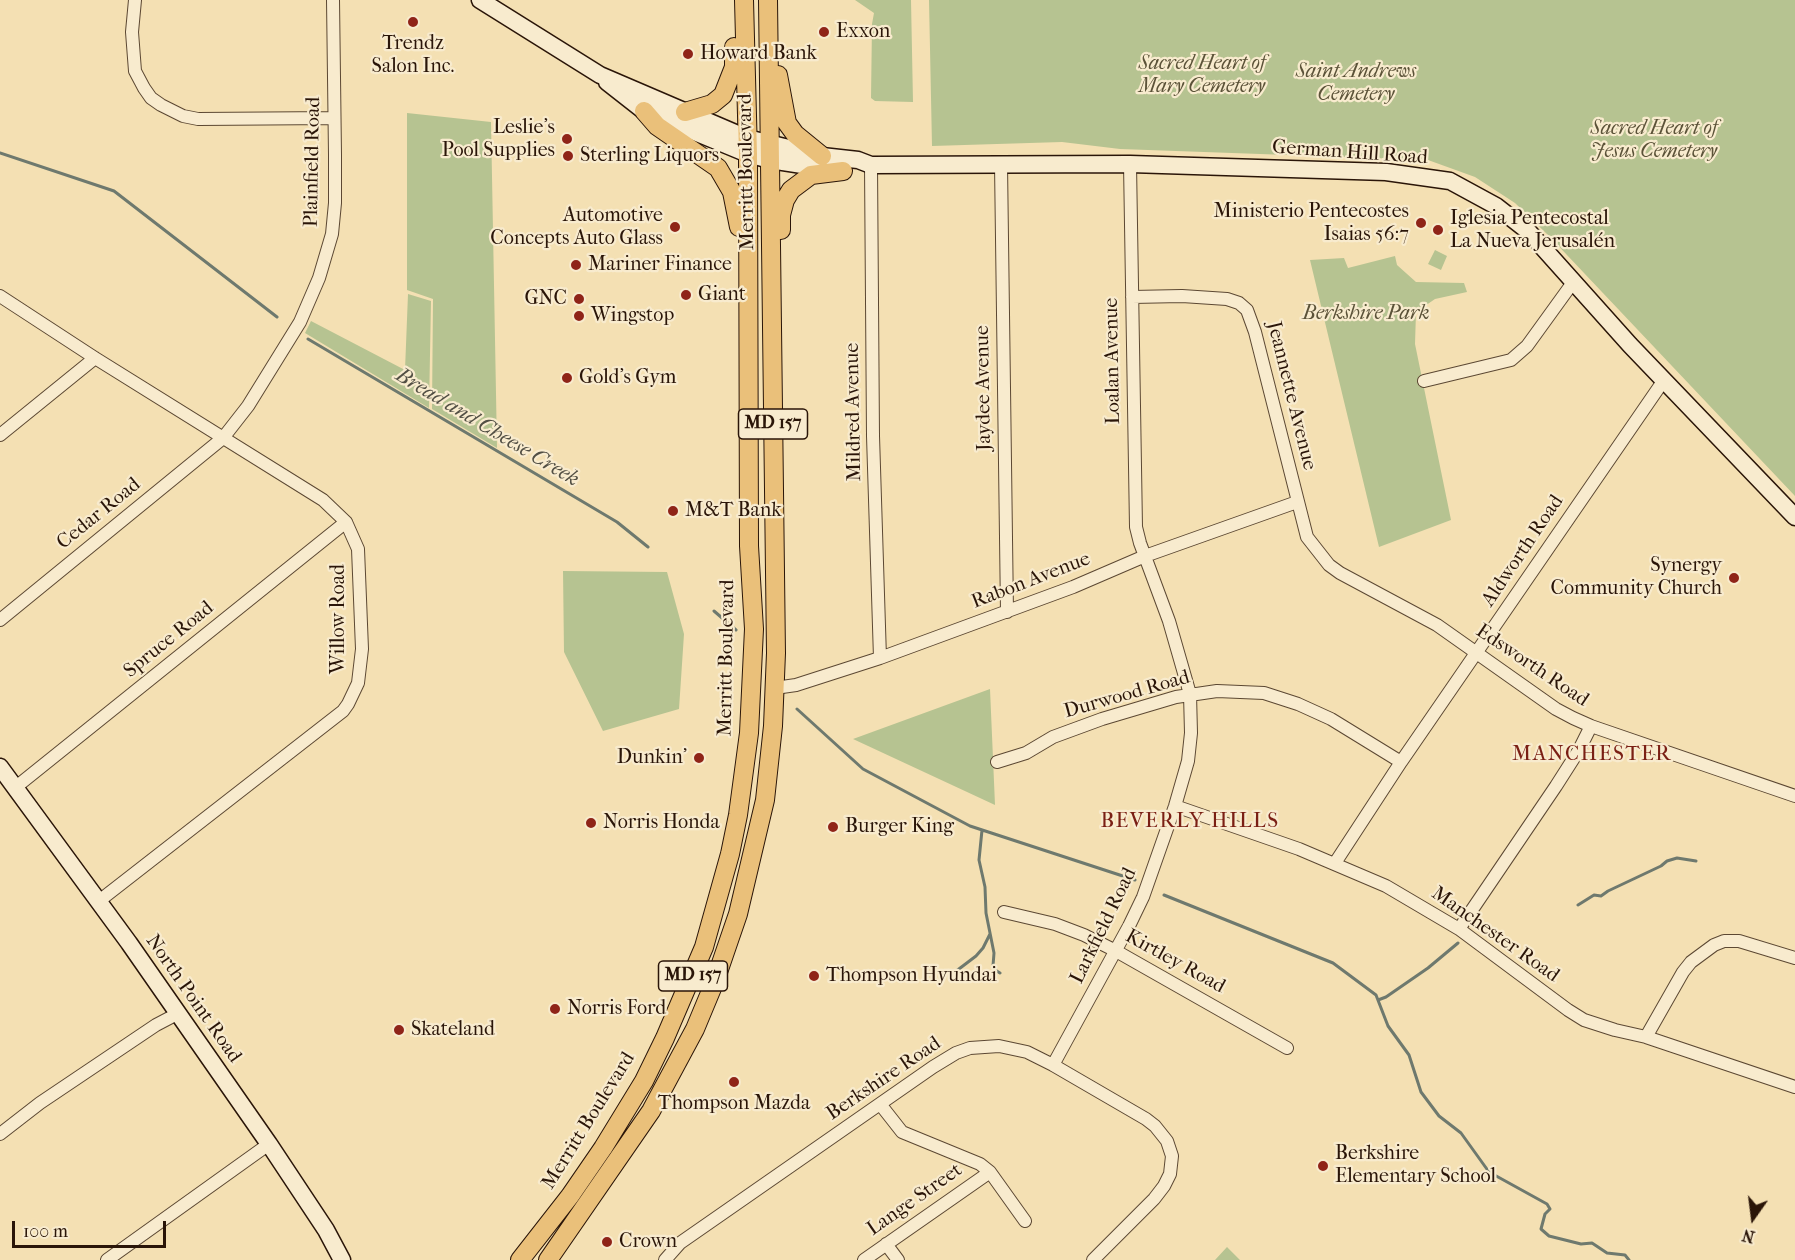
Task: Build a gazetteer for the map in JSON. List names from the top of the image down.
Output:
{
  "streets": {
    "main road": ["Merritt Boulevard", "MD 157"],
    "street": [
      "German Hill Road",
      "Plainfield Road",
      "Loalan Avenue",
      "Jaydee Avenue",
      "Jeannette Avenue",
      "Mildred Avenue",
      "Cedar Road",
      "Aldworth Road",
      "Rabon Avenue",
      "Willow Road",
      "Spruce Road",
      "Edsworth Road",
      "Durwood Road",
      "Larkfield Road",
      "Manchester Road",
      "Kirtley Road",
      "North Point Road",
      "Berkshire Road",
      "Lange Street"
    ]
  },
  "crossings": [
    ["German Hill Road", "Merritt Boulevard"],
    ["German Hill Road", "Loalan Avenue"],
    ["German Hill Road", "Jaydee Avenue"],
    ["German Hill Road", "Mildred Avenue"],
    ["German Hill Road", "Aldworth Road"],
    ["Plainfield Road", "Cedar Road"],
    ["Plainfield Road", "Willow Road"],
    ["Merritt Boulevard", "Rabon Avenue"],
    ["Loalan Avenue", "Jeannette Avenue"],
    ["Loalan Avenue", "Rabon Avenue"],
    ["Loalan Avenue", "Larkfield Road"],
    ["Jaydee Avenue", "Rabon Avenue"],
    ["Jeannette Avenue", "Rabon Avenue"],
    ["Jeannette Avenue", "Edsworth Road"],
    ["Mildred Avenue", "Rabon Avenue"],
    ["Cedar Road", "Willow Road"],
    ["Aldworth Road", "Edsworth Road"],
    ["Aldworth Road", "Durwood Road"],
    ["Aldworth Road", "Manchester Road"],
    ["Rabon Avenue", "Edsworth Road"],
    ["Rabon Avenue", "Larkfield Road"],
    ["Willow Road", "Spruce Road"],
    ["Willow Road", "North Point Road"],
    ["Spruce Road", "North Point Road"],
    ["Durwood Road", "Larkfield Road"],
    ["Larkfield Road", "Manchester Road"],
    ["Larkfield Road", "Kirtley Road"],
    ["Larkfield Road", "Berkshire Road"]
  ],
  "districts": ["MANCHESTER", "BEVERLY HILLS"],
  "water": ["Bread and Cheese Creek"],
  "parks": [
    "Sacred Heart of Mary Cemetery",
    "Saint Andrews Cemetery",
    "Sacred Heart of Jesus Cemetery",
    "Berkshire Park"
  ],
  "places": [
    "Trendz Salon Inc.",
    "Exxon",
    "Howard Bank",
    "Leslie's Pool Supplies",
    "Sterling Liquors",
    "Ministerio Pentecostes Isaias 56:7",
    "Automotive Concepts Auto Glass",
    "Iglesia Pentecostal La Nueva Jerusalén",
    "Mariner Finance",
    "Giant",
    "GNC",
    "Wingstop",
    "Gold's Gym",
    "M&T Bank",
    "Synergy Community Church",
    "Dunkin'",
    "Norris Honda",
    "Burger King",
    "Thompson Hyundai",
    "Norris Ford",
    "Skateland",
    "Thompson Mazda",
    "Berkshire Elementary School",
    "Crown"
  ],
  "scale_bar": "100 m",
  "north": "bottom"
}
